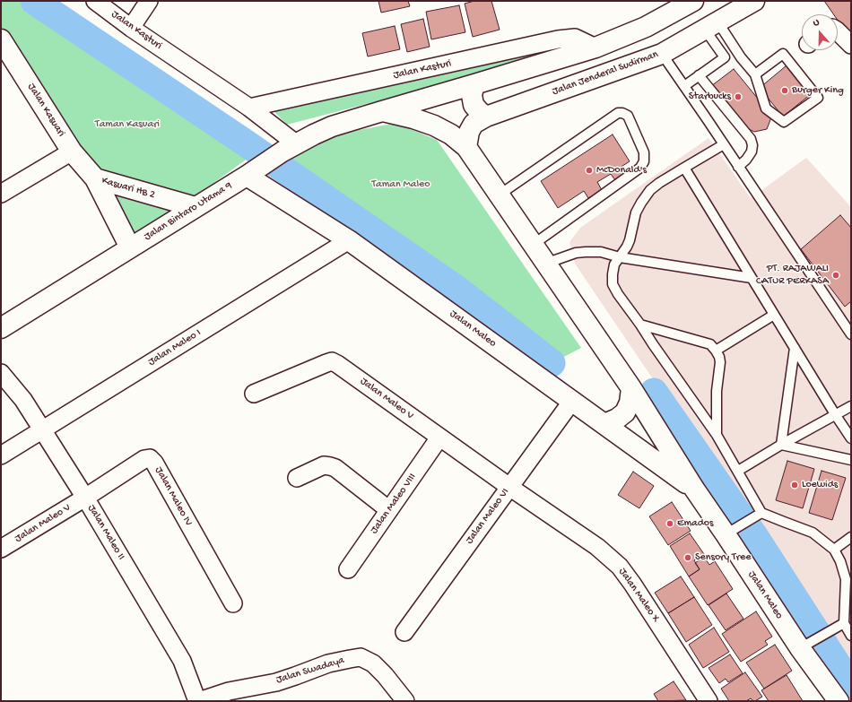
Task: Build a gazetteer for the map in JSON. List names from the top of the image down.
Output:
{
  "streets": {
    "street": [
      "Jalan Kasturi",
      "Jalan Jenderal Sudirman",
      "Jalan Kasuari",
      "Kasuari HB 2",
      "Jalan Bintaro Utama 9",
      "Jalan Maleo",
      "Jalan Maleo I",
      "Jalan Maleo V",
      "Jalan Maleo IV",
      "Jalan Maleo VIII",
      "Jalan Maleo VI",
      "Jalan Maleo II",
      "Jalan Maleo X",
      "Jalan Swadaya"
    ]
  },
  "crossings": [
    ["Jalan Kasturi", "Jalan Bintaro Utama 9"],
    ["Jalan Jenderal Sudirman", "Jalan Maleo"],
    ["Jalan Kasuari", "Kasuari HB 2"],
    ["Kasuari HB 2", "Jalan Bintaro Utama 9"],
    ["Jalan Bintaro Utama 9", "Jalan Maleo"],
    ["Jalan Maleo", "Jalan Maleo I"],
    ["Jalan Maleo", "Jalan Maleo VI"],
    ["Jalan Maleo I", "Jalan Maleo II"],
    ["Jalan Maleo V", "Jalan Maleo IV"],
    ["Jalan Maleo V", "Jalan Maleo VIII"],
    ["Jalan Maleo V", "Jalan Maleo VI"],
    ["Jalan Maleo V", "Jalan Maleo II"],
    ["Jalan Maleo V", "Jalan Maleo X"],
    ["Jalan Maleo IV", "Jalan Maleo II"],
    ["Jalan Maleo VI", "Jalan Maleo X"],
    ["Jalan Maleo II", "Jalan Swadaya"]
  ],
  "parks": ["Taman Kasuari", "Taman Maleo"],
  "places": [
    "Burger King",
    "Starbucks",
    "McDonald's",
    "PT. RAJAWALI CATUR PERKASA",
    "Loewids",
    "Emados",
    "Sensory Tree"
  ],
  "north": "top"
}
